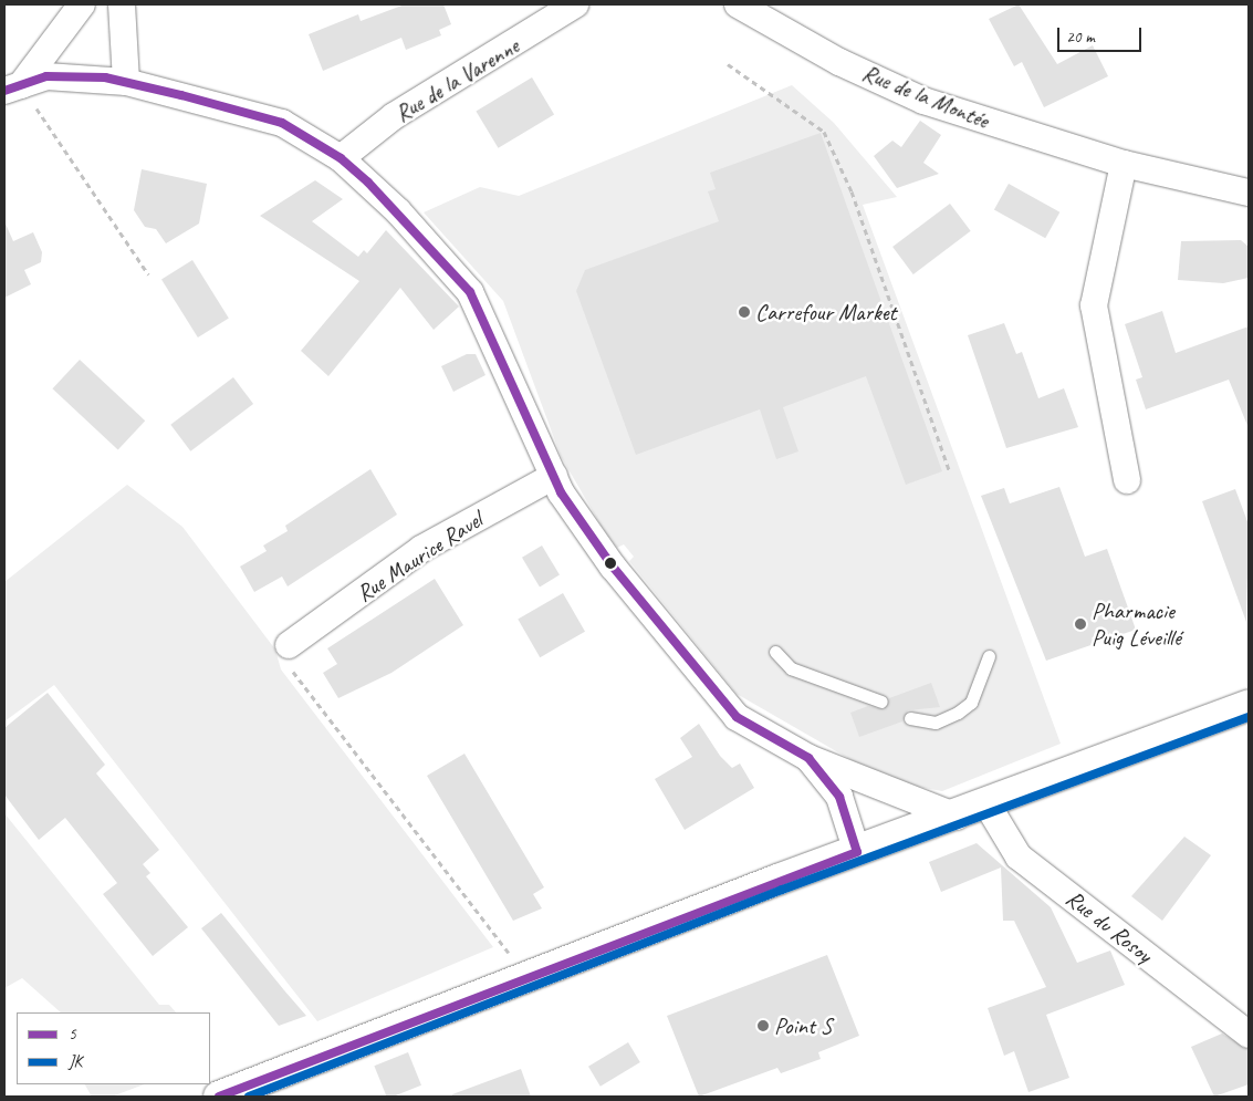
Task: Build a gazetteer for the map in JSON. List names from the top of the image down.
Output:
{
  "streets": {
    "street": [
      "Rue de la Varenne",
      "Rue de la Montée",
      "Rue Maurice Ravel",
      "Rue du Rosoy"
    ]
  },
  "places": ["Carrefour Market", "Pharmacie Puig Léveillé", "Point S"],
  "lines": ["transit line 5", "transit line JK"],
  "legend": ["5", "JK"],
  "scale_bar": "20 m"
}
